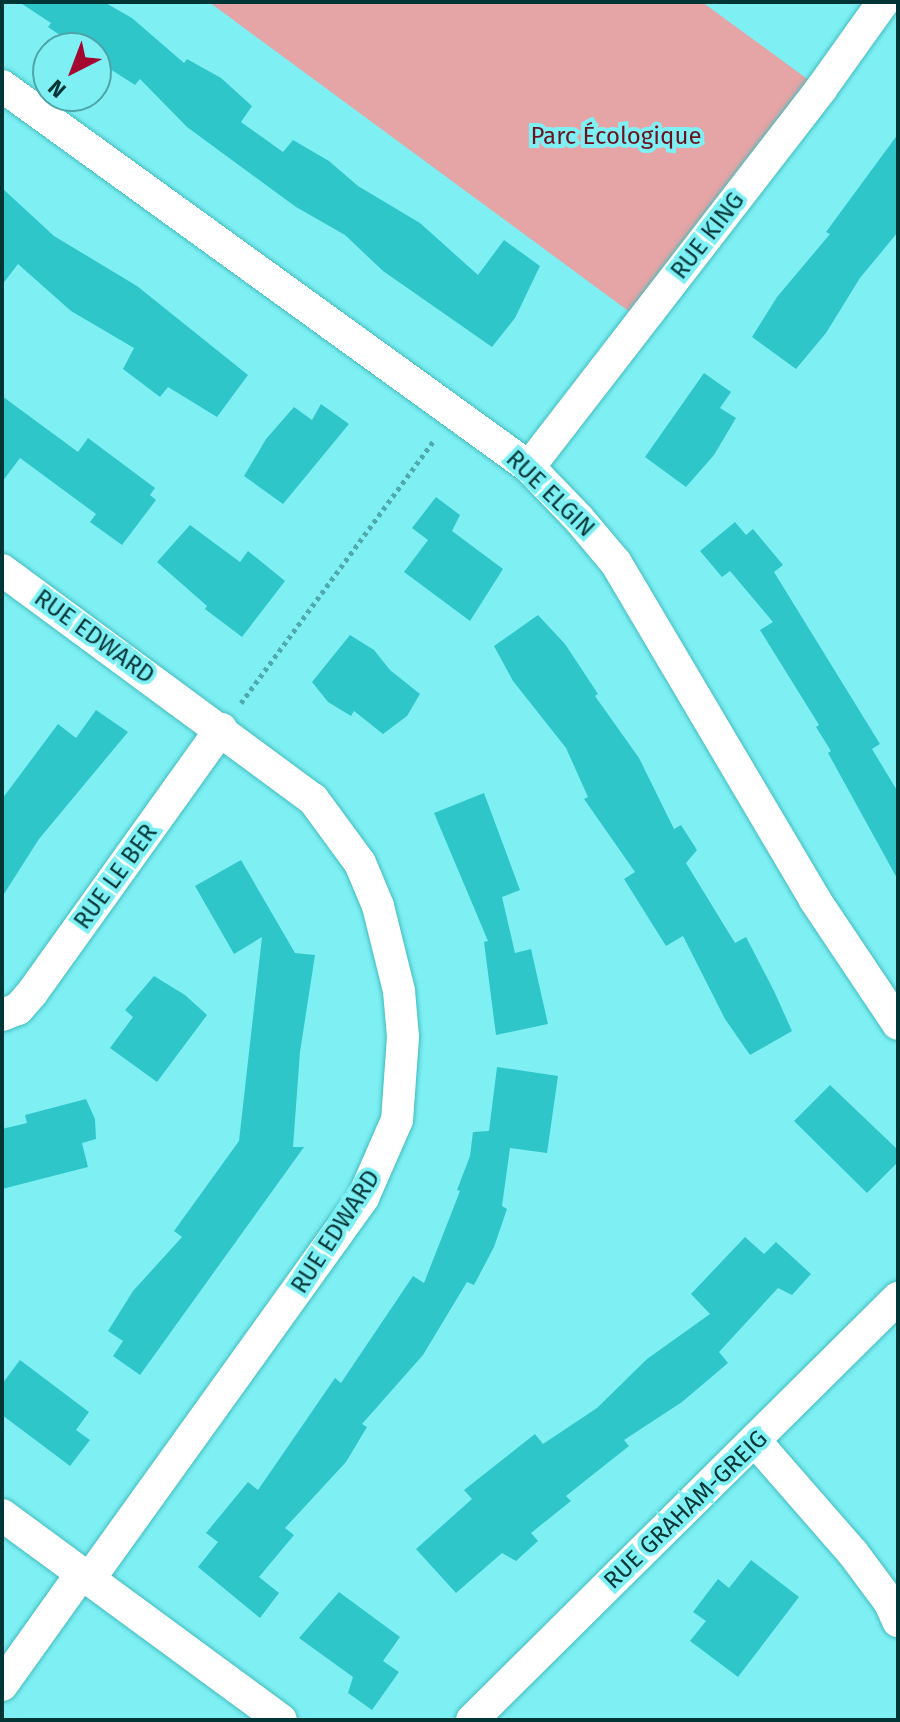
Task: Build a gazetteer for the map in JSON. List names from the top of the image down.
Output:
{
  "streets": {
    "street": [
      "RUE KING",
      "RUE ELGIN",
      "RUE EDWARD",
      "RUE LE BER",
      "RUE GRAHAM-GREIG"
    ]
  },
  "crossings": [
    ["RUE KING", "RUE ELGIN"],
    ["RUE EDWARD", "RUE LE BER"]
  ],
  "parks": ["Parc Écologique"],
  "north": "bottom left"
}
